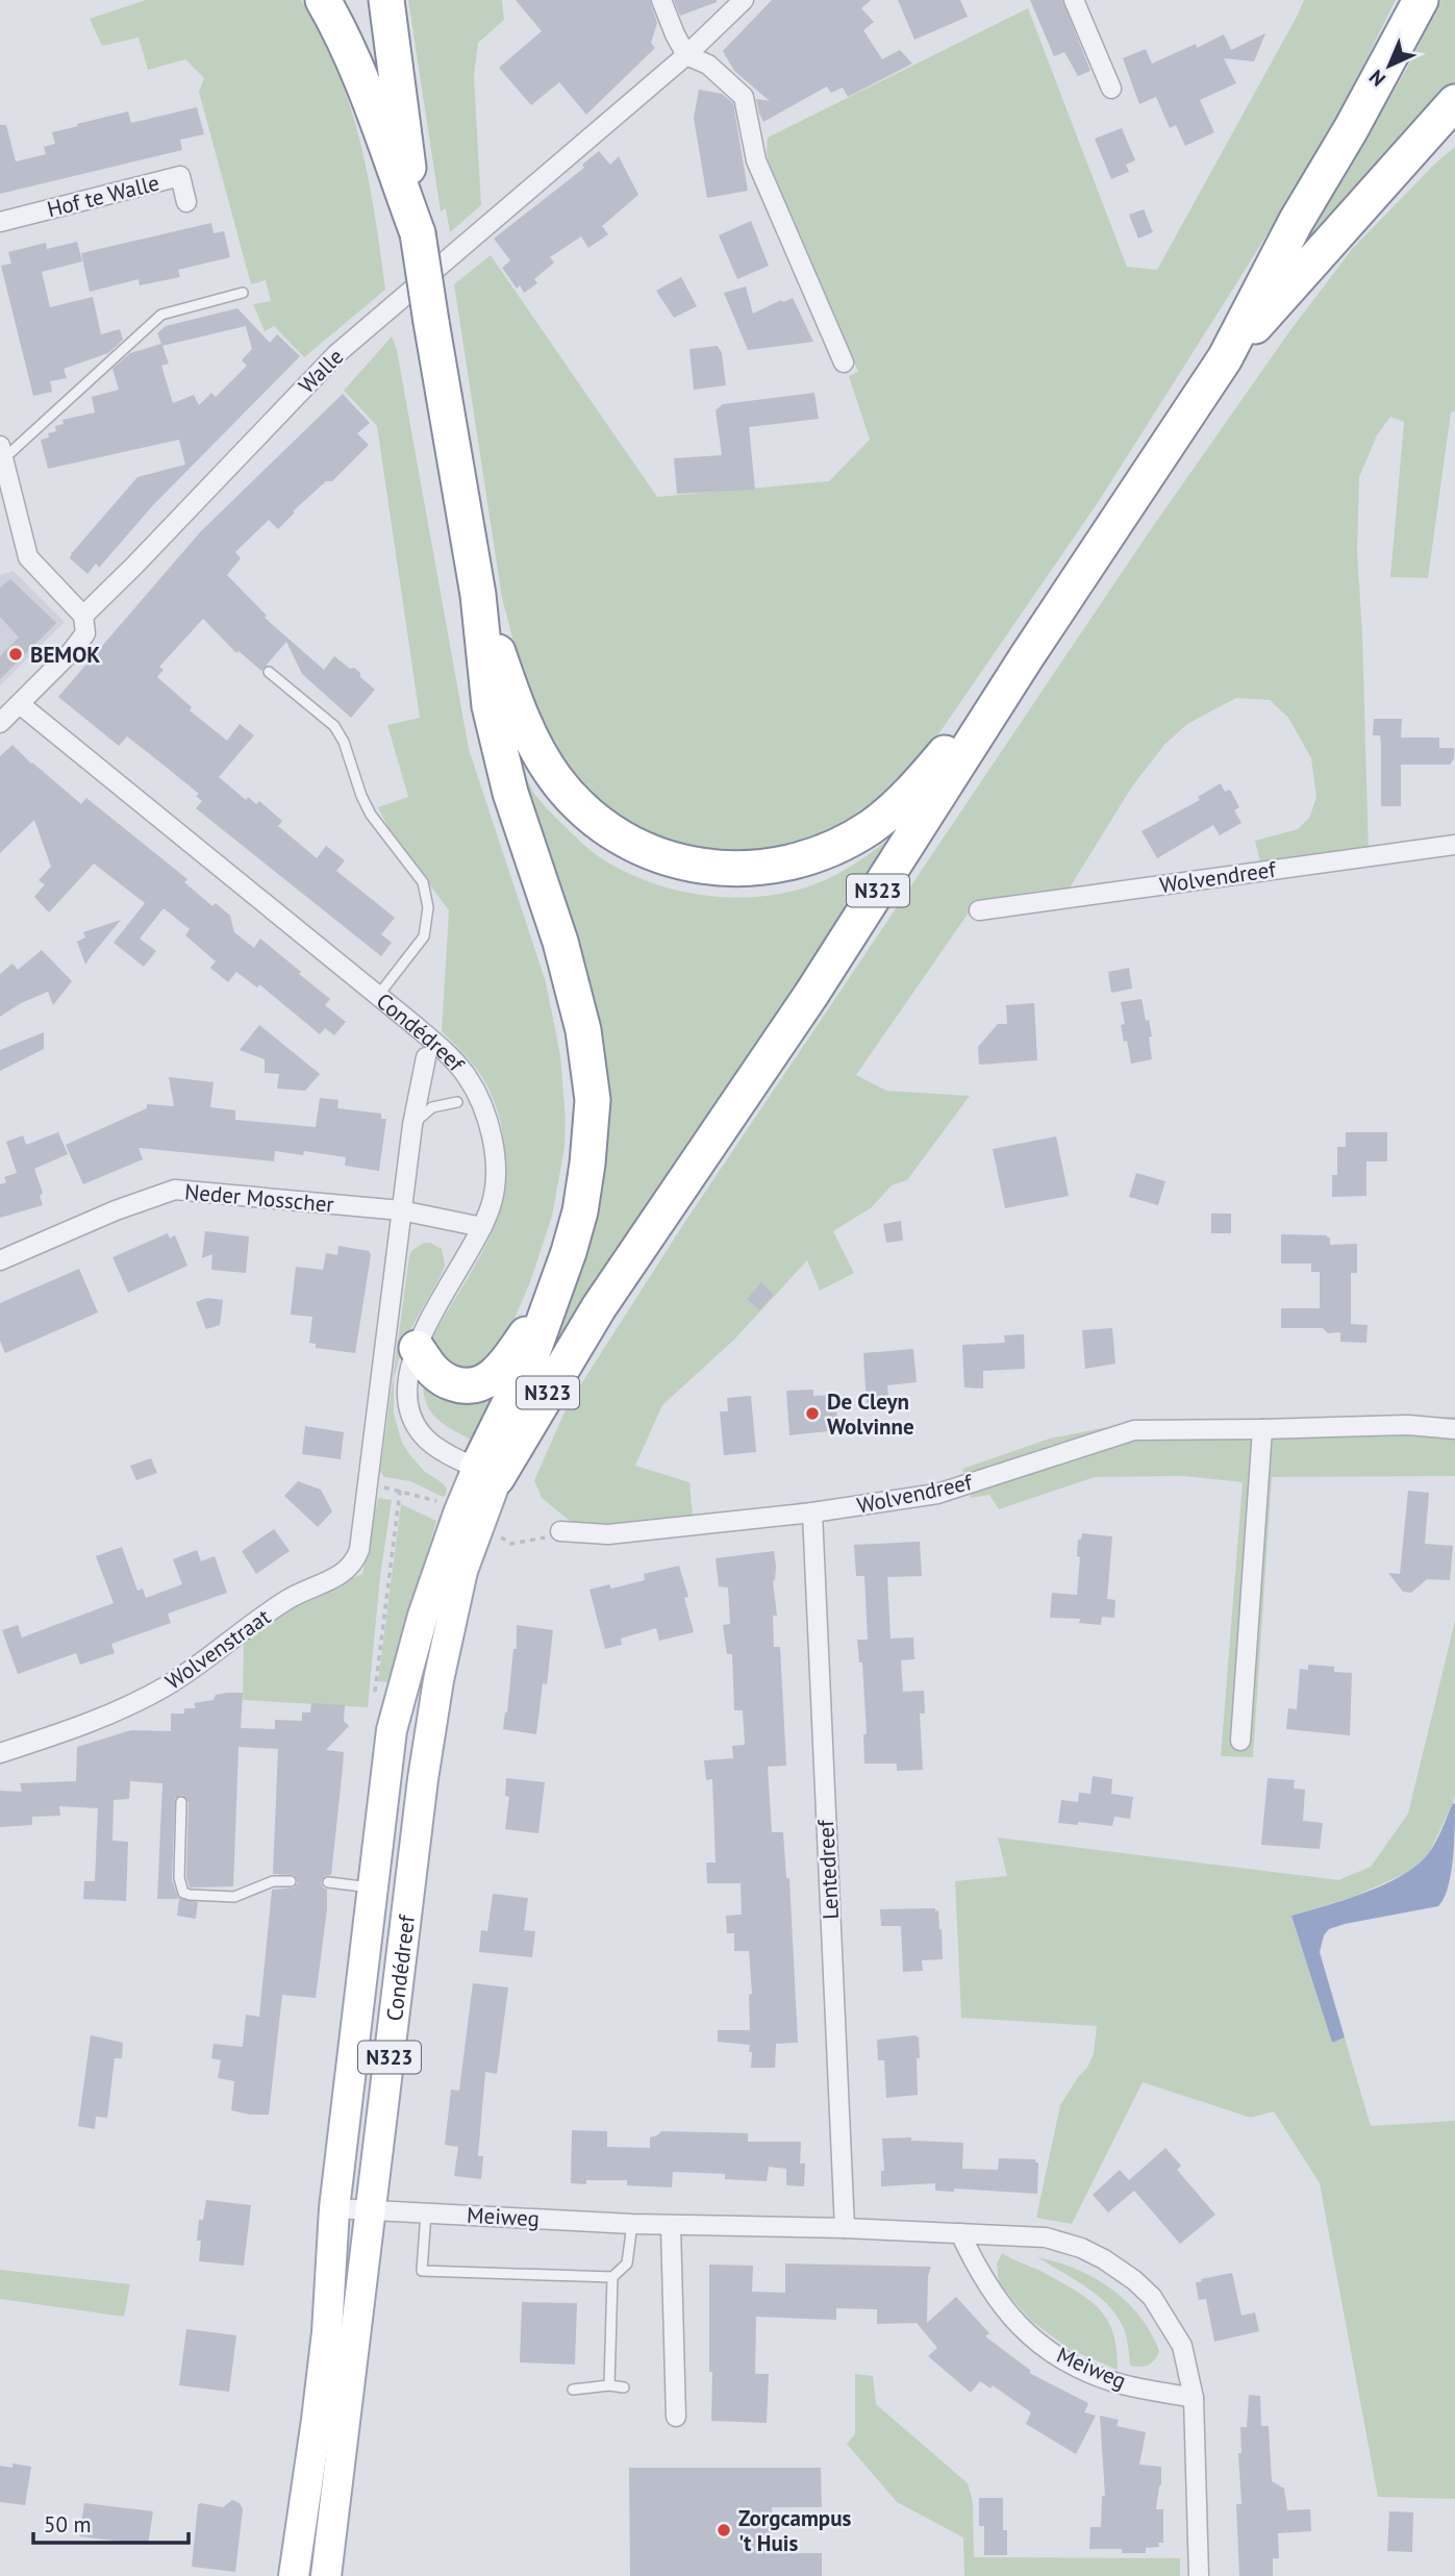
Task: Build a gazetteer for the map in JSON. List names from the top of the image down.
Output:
{
  "streets": {
    "highway": ["N323"],
    "main road": ["Condédreef"],
    "street": [
      "Hof te Walle",
      "Walle",
      "Wolvendreef",
      "Neder Mosscher",
      "Wolvenstraat",
      "Lentedreef",
      "Meiweg"
    ]
  },
  "crossings": [
    ["Wolvendreef", "Lentedreef"],
    ["N323", "Condédreef"],
    ["Condédreef", "Neder Mosscher"],
    ["Condédreef", "Wolvenstraat"],
    ["Condédreef", "Meiweg"],
    ["Lentedreef", "Meiweg"]
  ],
  "places": ["BEMOK", "De Cleyn Wolvinne", "Zorgcampus 't Huis"],
  "scale_bar": "50 m",
  "north": "bottom left"
}
